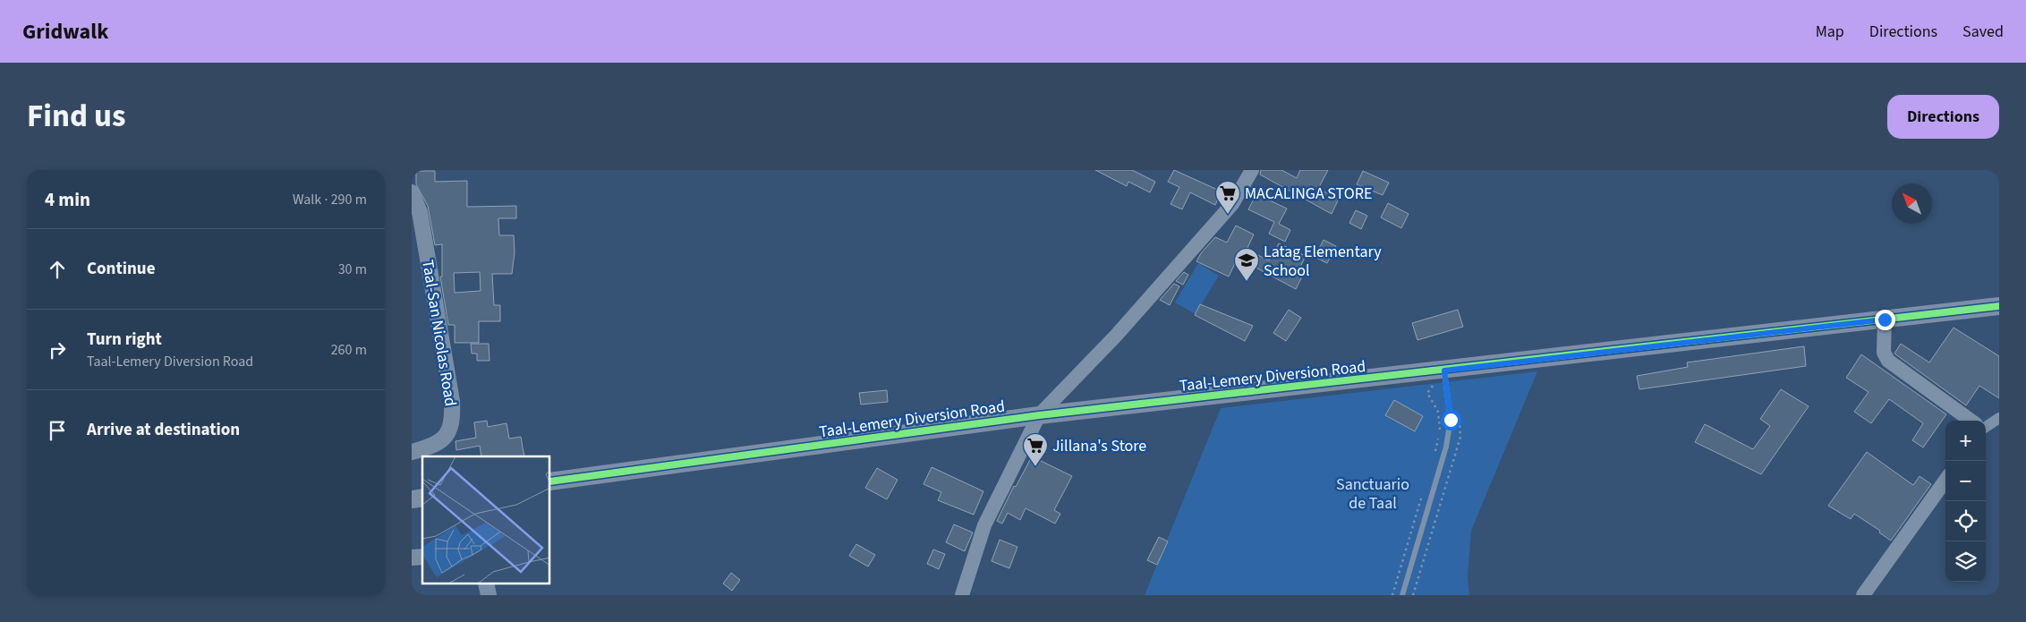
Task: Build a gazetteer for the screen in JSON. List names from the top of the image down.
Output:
{
  "streets": {
    "main road": ["Taal-San Nicolas Road", "Taal-Lemery Diversion Road"]
  },
  "parks": ["Sanctuario de Taal"],
  "places": {
    "supermarket": ["MACALINGA STORE", "Jillana's Store"],
    "school or university": ["Latag Elementary School"]
  },
  "north": "top left",
  "page": {
    "header": "Gridwalk",
    "nav": ["Map", "Directions", "Saved"],
    "title": "Find us",
    "buttons": "Directions",
    "heading": ["4 min", "Walk · 290 m"],
    "list": [
      ["Continue", "30 m"],
      ["Turn right", "Taal-Lemery Diversion Road", "260 m"],
      "Arrive at destination"
    ],
    "map_buttons": ["+", "−"]
  }
}
